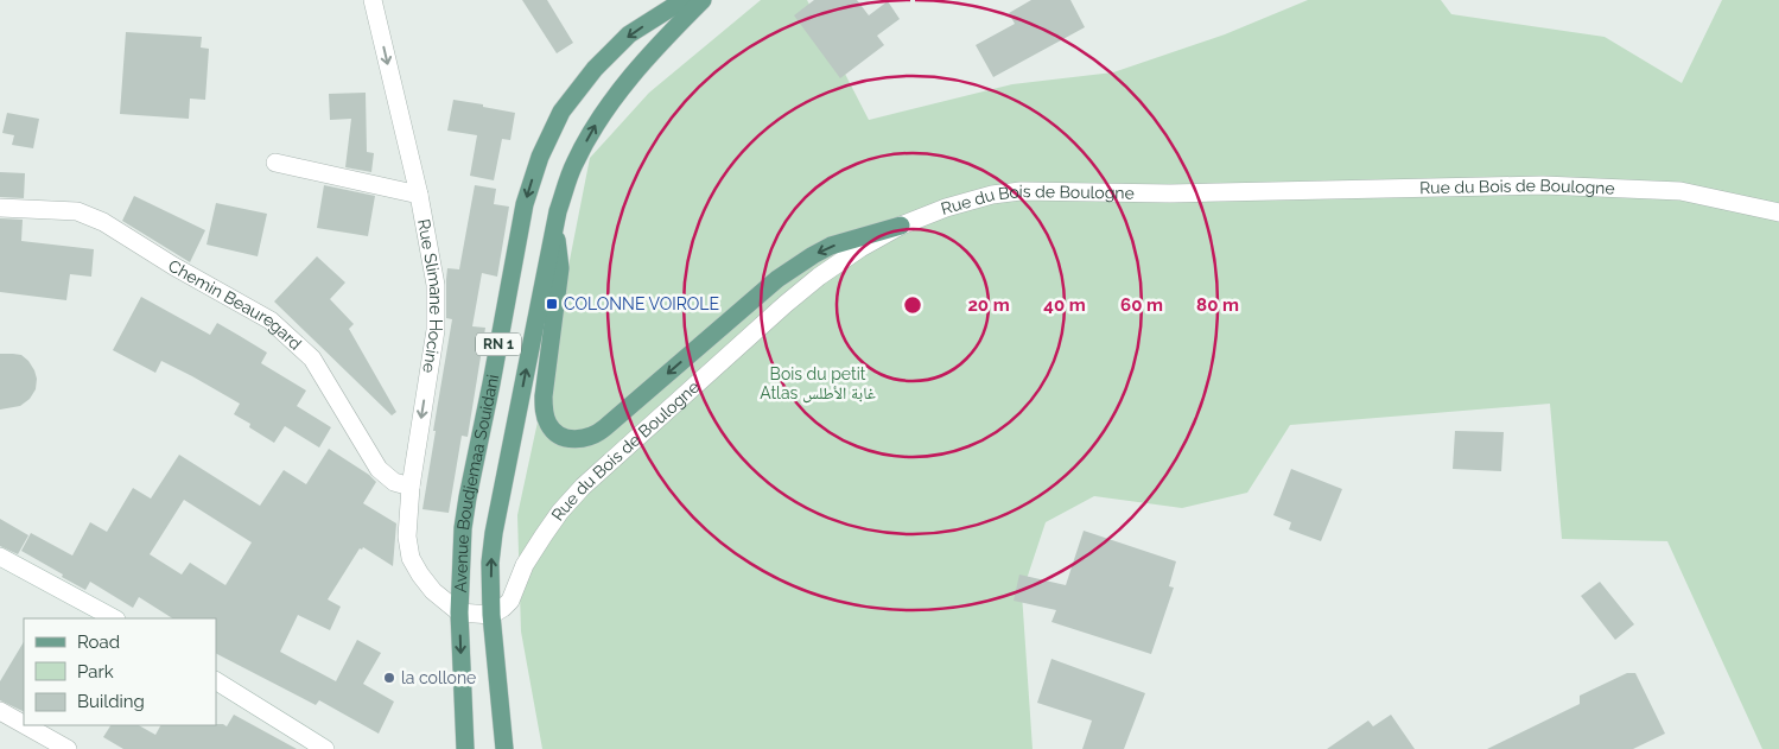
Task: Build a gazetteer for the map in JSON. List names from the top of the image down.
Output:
{
  "streets": {
    "main road": ["RN 1", "Avenue Boudjemaa Souidani"],
    "street": ["Rue du Bois de Boulogne", "Rue Slimane Hocine", "Chemin Beauregard"]
  },
  "crossings": [
    ["Rue du Bois de Boulogne", "Avenue Boudjemaa Souidani"],
    ["Rue Slimane Hocine", "Chemin Beauregard"],
    ["Rue Slimane Hocine", "Avenue Boudjemaa Souidani"]
  ],
  "one_way": ["Rue Slimane Hocine"],
  "parks": ["Bois du petit Atlas غابة الأطلس"],
  "places": {
    "transit": ["COLONNE VOIROLE"],
    "other": ["la collone"]
  },
  "legend": ["Road", "Park", "Building"],
  "rings": [
    "20 m",
    "40 m",
    "60 m",
    "80 m"
  ]
}
